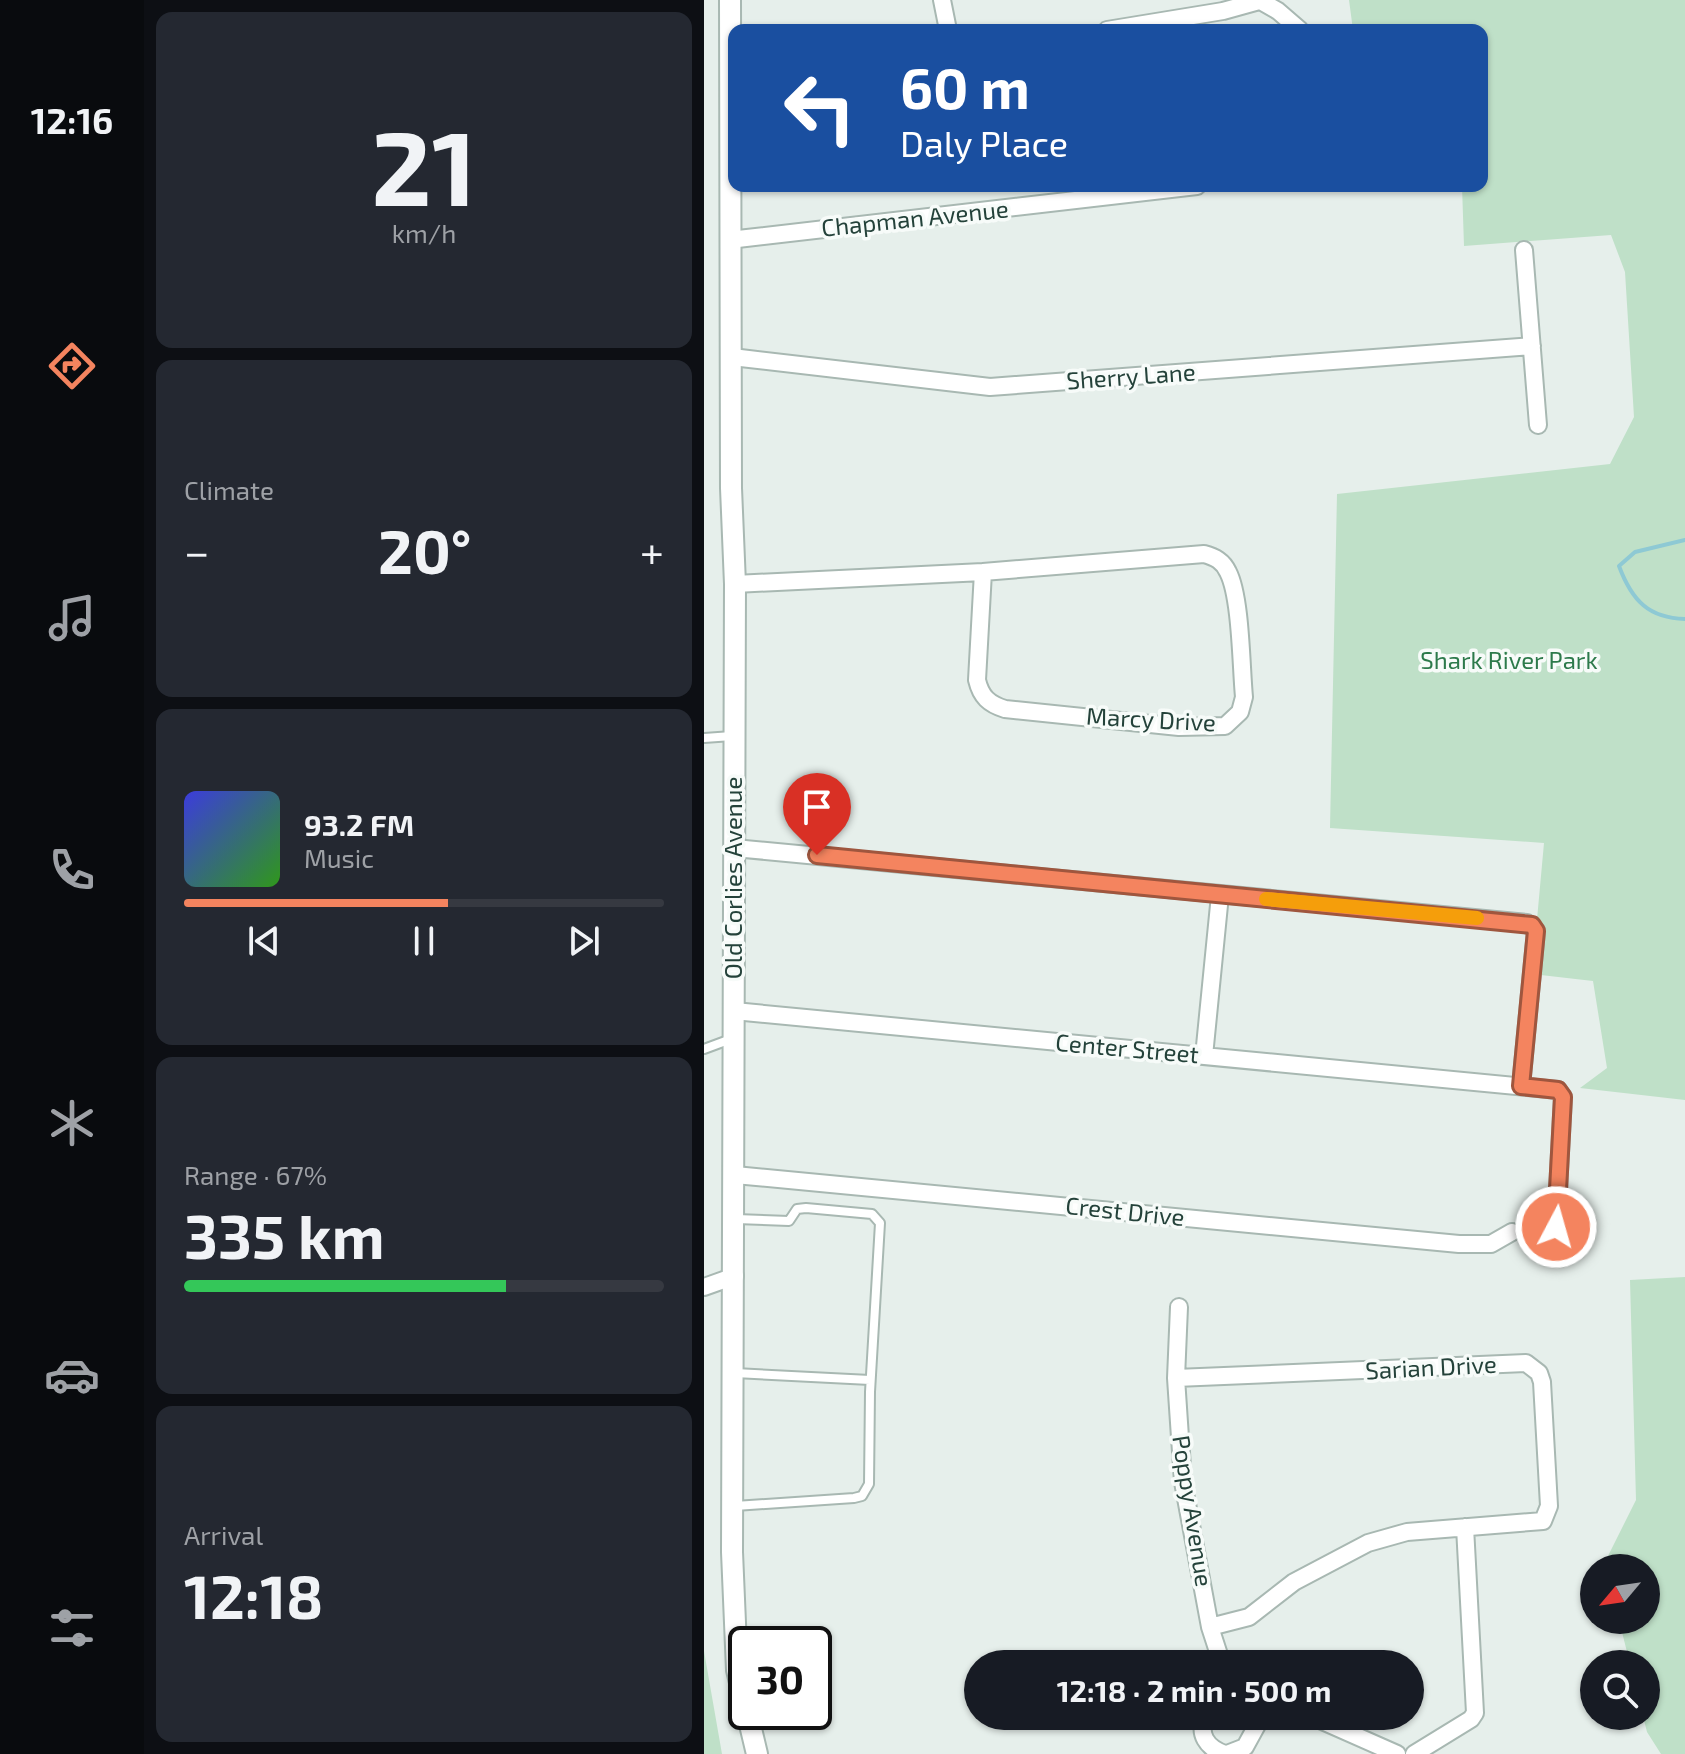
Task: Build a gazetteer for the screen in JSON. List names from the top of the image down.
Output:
{
  "streets": {
    "street": [
      "Chapman Avenue",
      "Sherry Lane",
      "Marcy Drive",
      "Old Corlies Avenue",
      "Center Street",
      "Crest Drive",
      "Sarian Drive",
      "Poppy Avenue"
    ]
  },
  "crossings": [
    ["Chapman Avenue", "Old Corlies Avenue"],
    ["Sherry Lane", "Old Corlies Avenue"],
    ["Marcy Drive", "Old Corlies Avenue"],
    ["Old Corlies Avenue", "Center Street"],
    ["Old Corlies Avenue", "Crest Drive"],
    ["Sarian Drive", "Poppy Avenue"]
  ],
  "parks": ["Shark River Park"],
  "north": "bottom left",
  "page": {
    "tabs": "12:16",
    "tile": [
      ["21", "km/h"],
      "Climate",
      ["Range · 67%", "335 km"],
      ["Arrival", "12:18"]
    ],
    "turn": ["60 m", "Daly Place"],
    "heat": ["−", "20°", "+"],
    "song": ["93.2 FM", "Music"],
    "limit": "30",
    "trip": "12:18 · 2 min · 500 m"
  }
}
